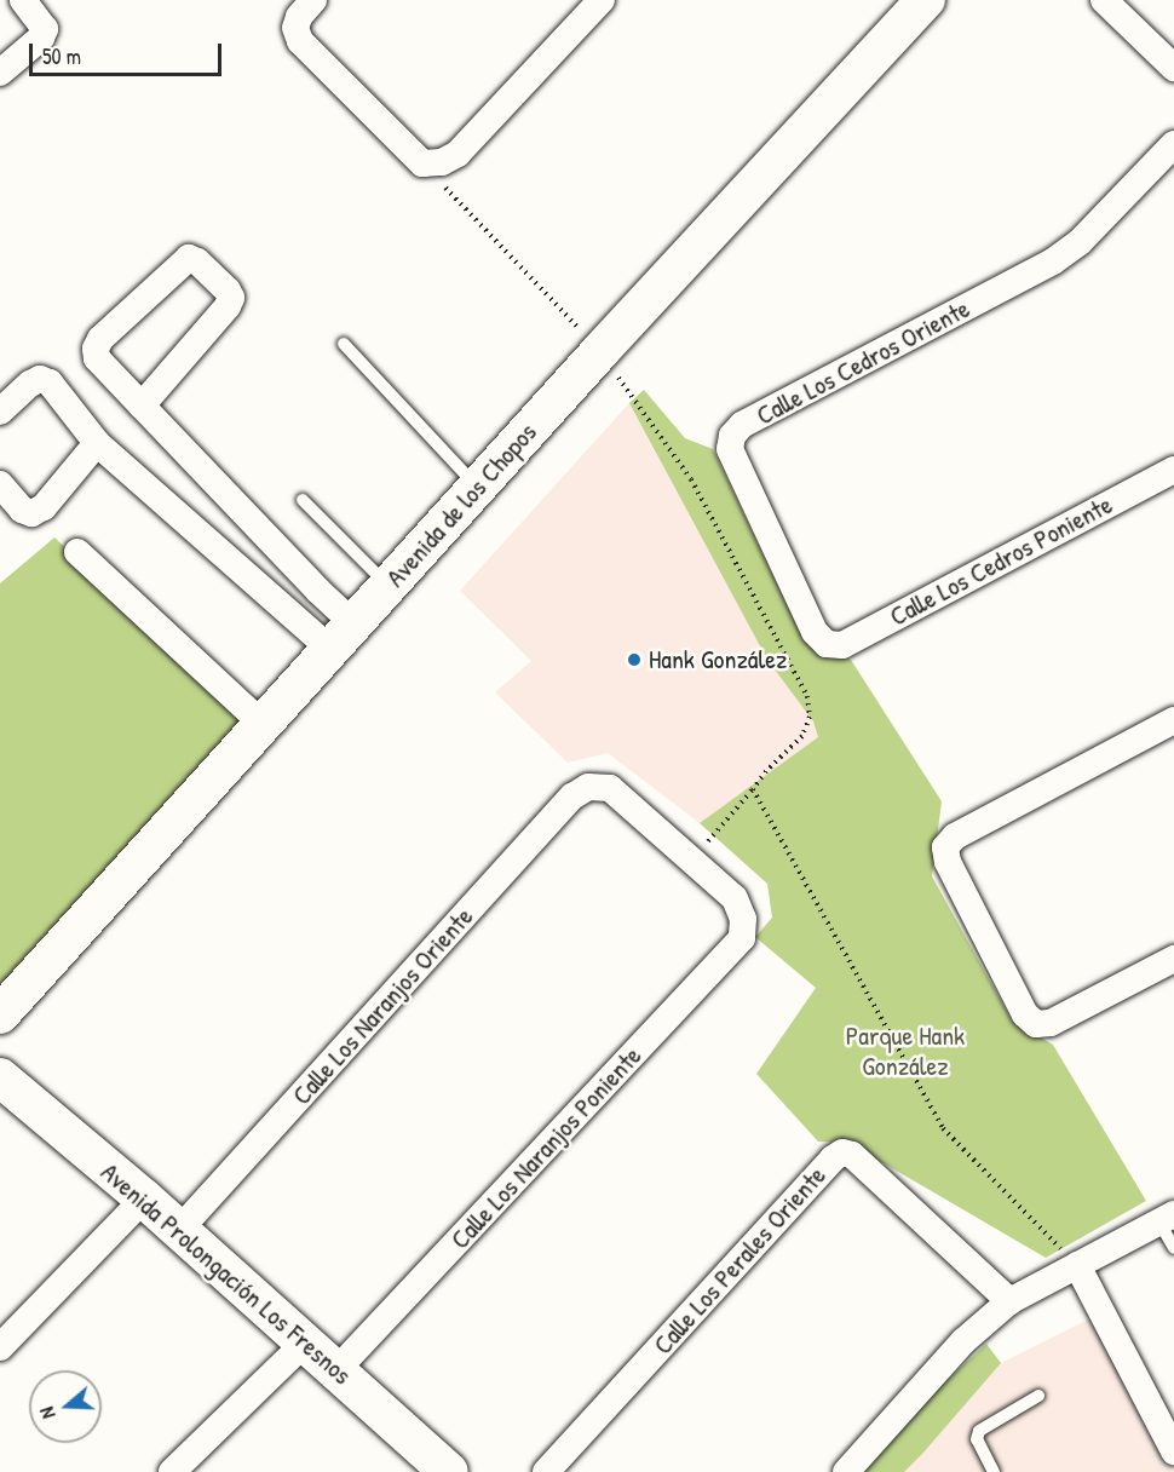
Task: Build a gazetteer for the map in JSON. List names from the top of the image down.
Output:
{
  "streets": {
    "street": [
      "Calle Los Cedros Oriente",
      "Avenida de los Chopos",
      "Calle Los Cedros Poniente",
      "Calle Los Naranjos Oriente",
      "Calle Los Naranjos Poniente",
      "Calle Los Perales Oriente",
      "Avenida Prolongación Los Fresnos"
    ]
  },
  "crossings": [
    ["Calle Los Cedros Oriente", "Calle Los Cedros Poniente"],
    ["Calle Los Naranjos Oriente", "Calle Los Naranjos Poniente"],
    ["Calle Los Naranjos Oriente", "Avenida Prolongación Los Fresnos"],
    ["Calle Los Naranjos Poniente", "Avenida Prolongación Los Fresnos"]
  ],
  "parks": ["Parque Hank González"],
  "places": ["Hank González"],
  "scale_bar": "50 m",
  "north": "left"
}
